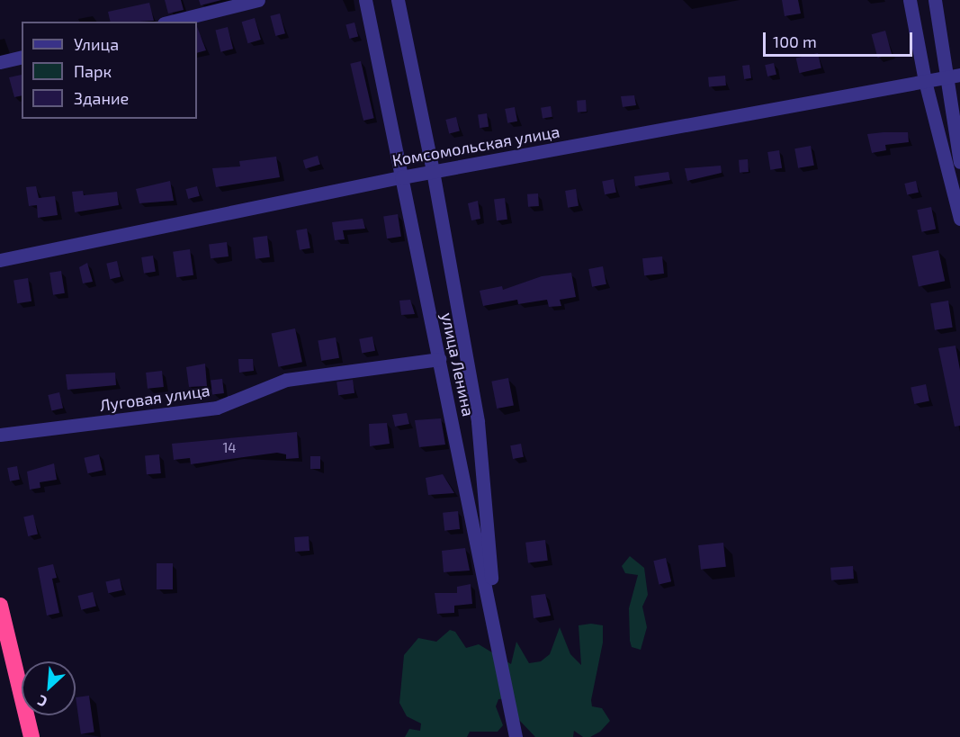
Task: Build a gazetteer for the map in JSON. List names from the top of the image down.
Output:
{
  "streets": {
    "street": ["Комсомольская улица", "улица Ленина", "Луговая улица"]
  },
  "crossings": [
    ["Комсомольская улица", "улица Ленина"],
    ["улица Ленина", "Луговая улица"]
  ],
  "house_numbers": ["14"],
  "legend": ["Улица", "Парк", "Здание"],
  "scale_bar": "100 m",
  "north": "bottom left"
}
